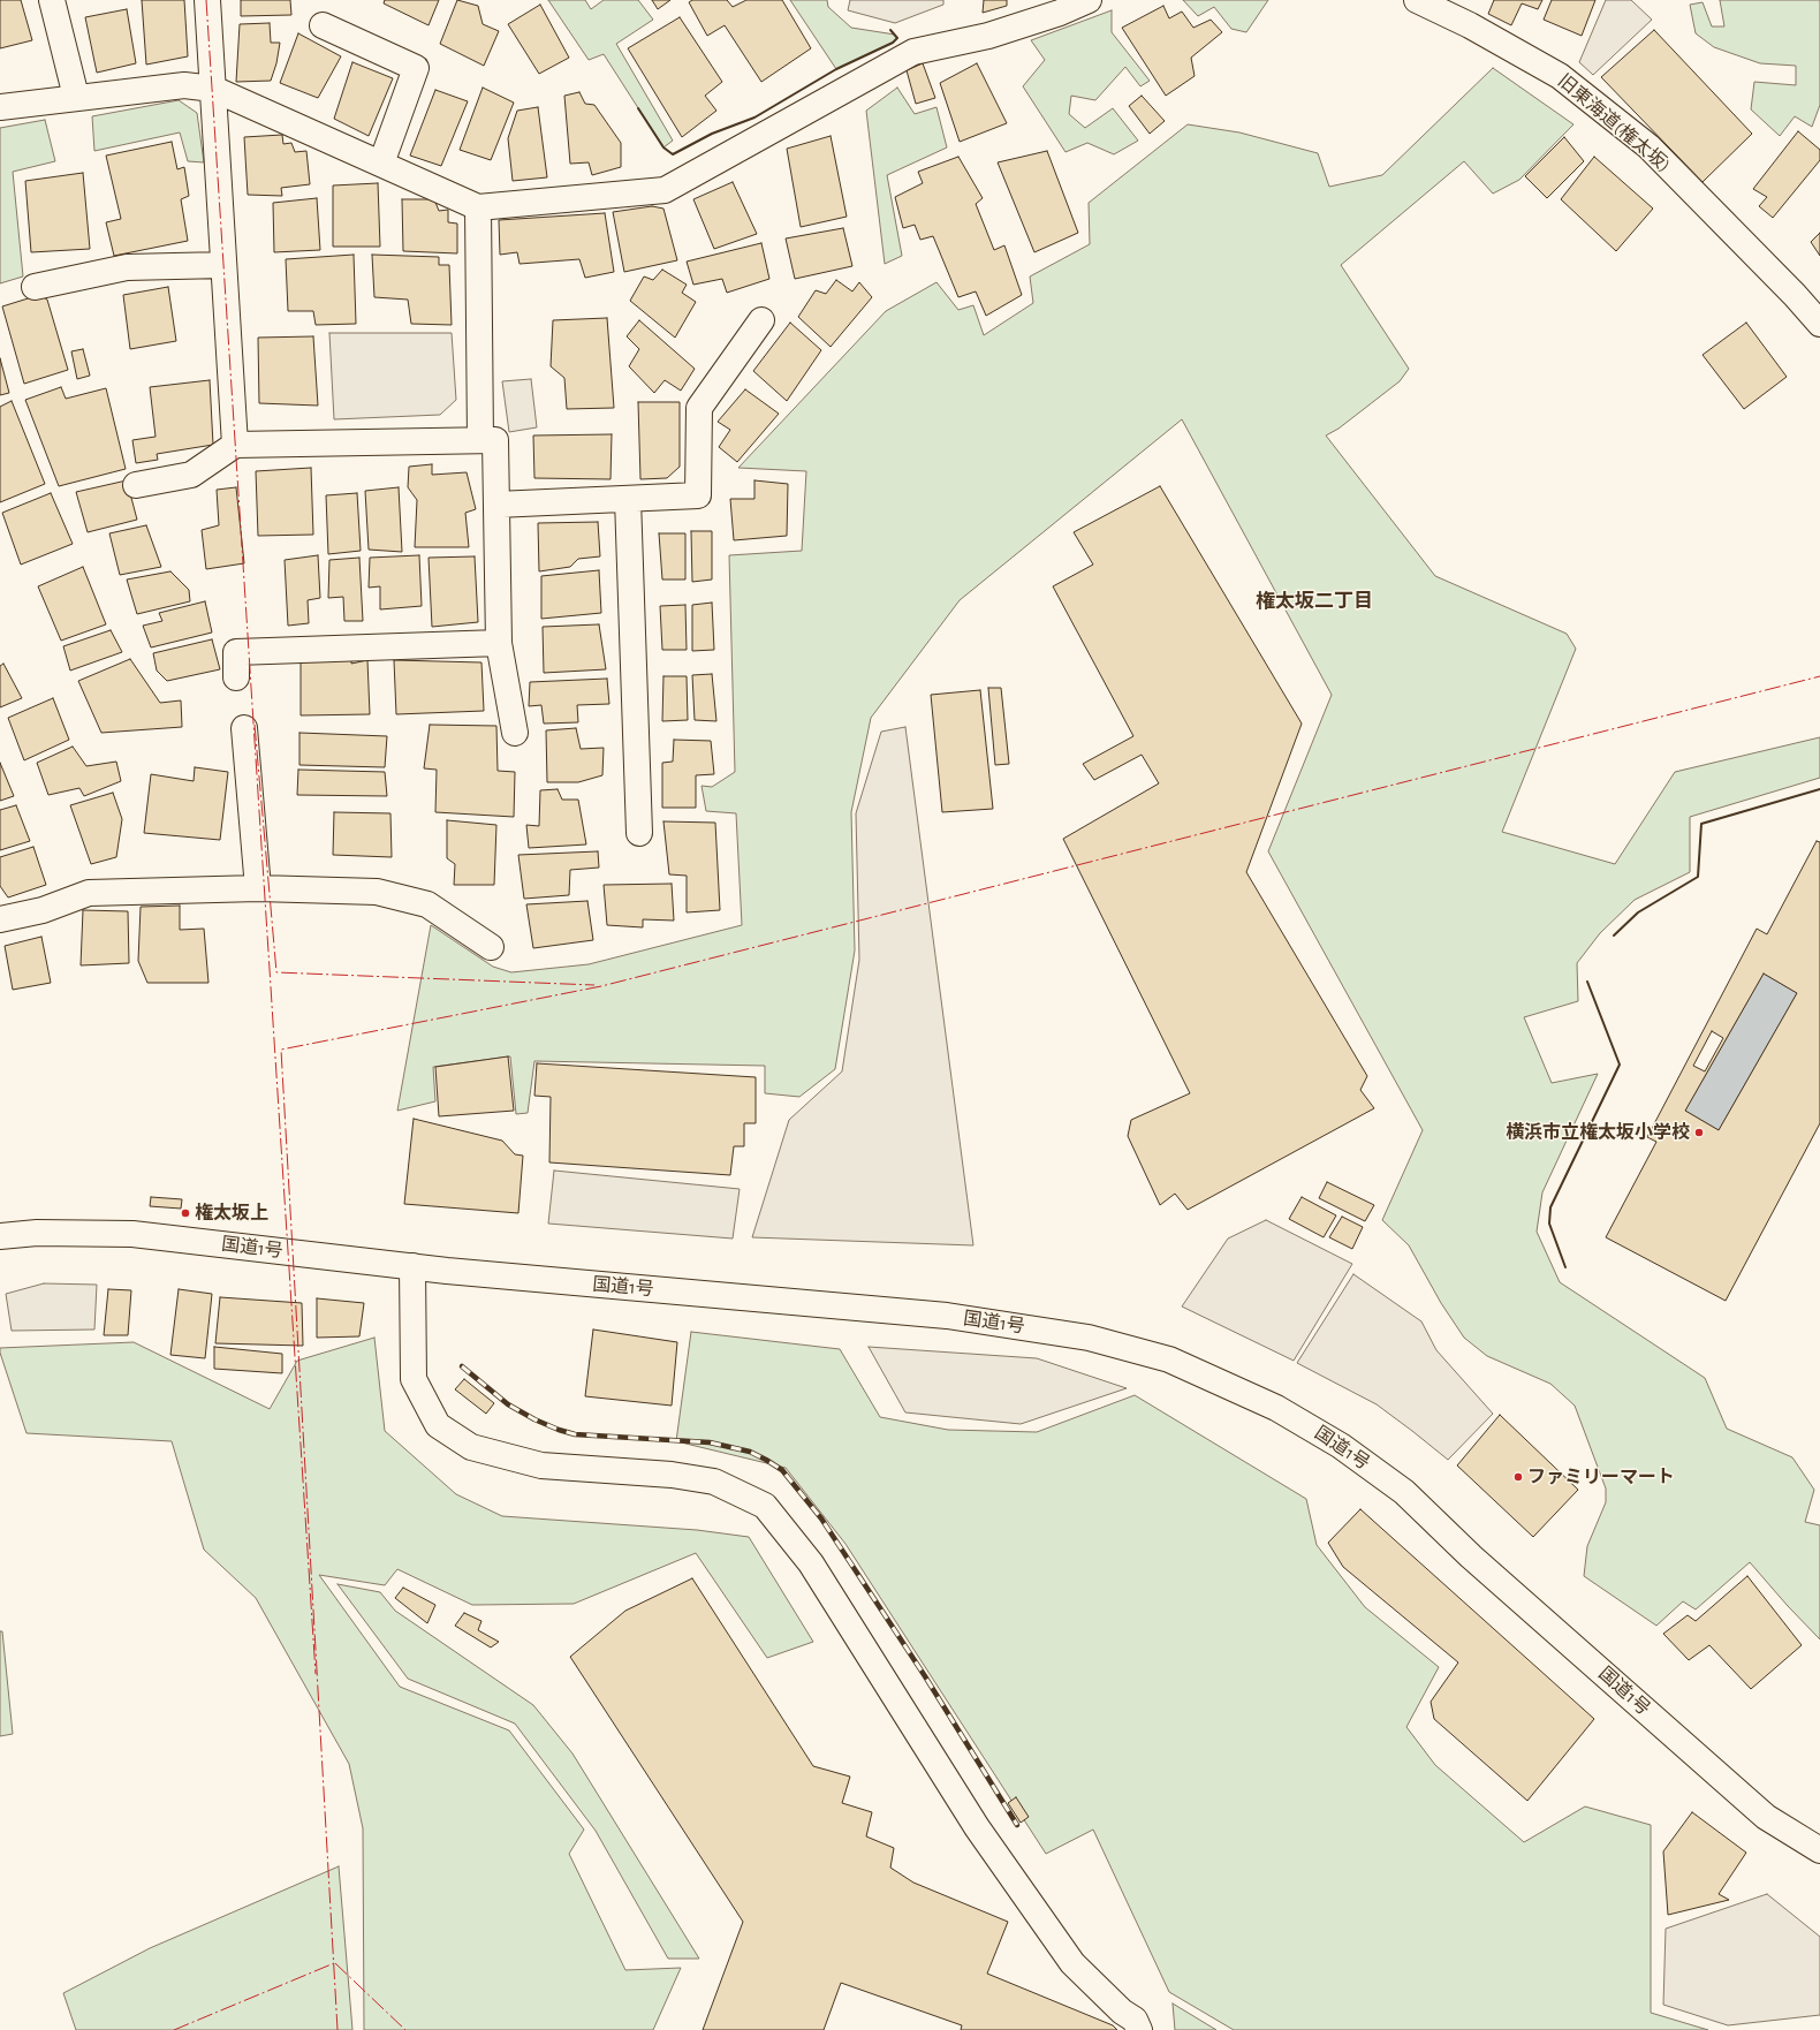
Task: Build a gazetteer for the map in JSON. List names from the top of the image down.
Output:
{
  "streets": {
    "main road": ["旧東海道(権太坂)", "国道1号"]
  },
  "districts": ["権太坂二丁目"],
  "places": ["横浜市立権太坂小学校", "権太坂上", "ファミリーマート"]
}
